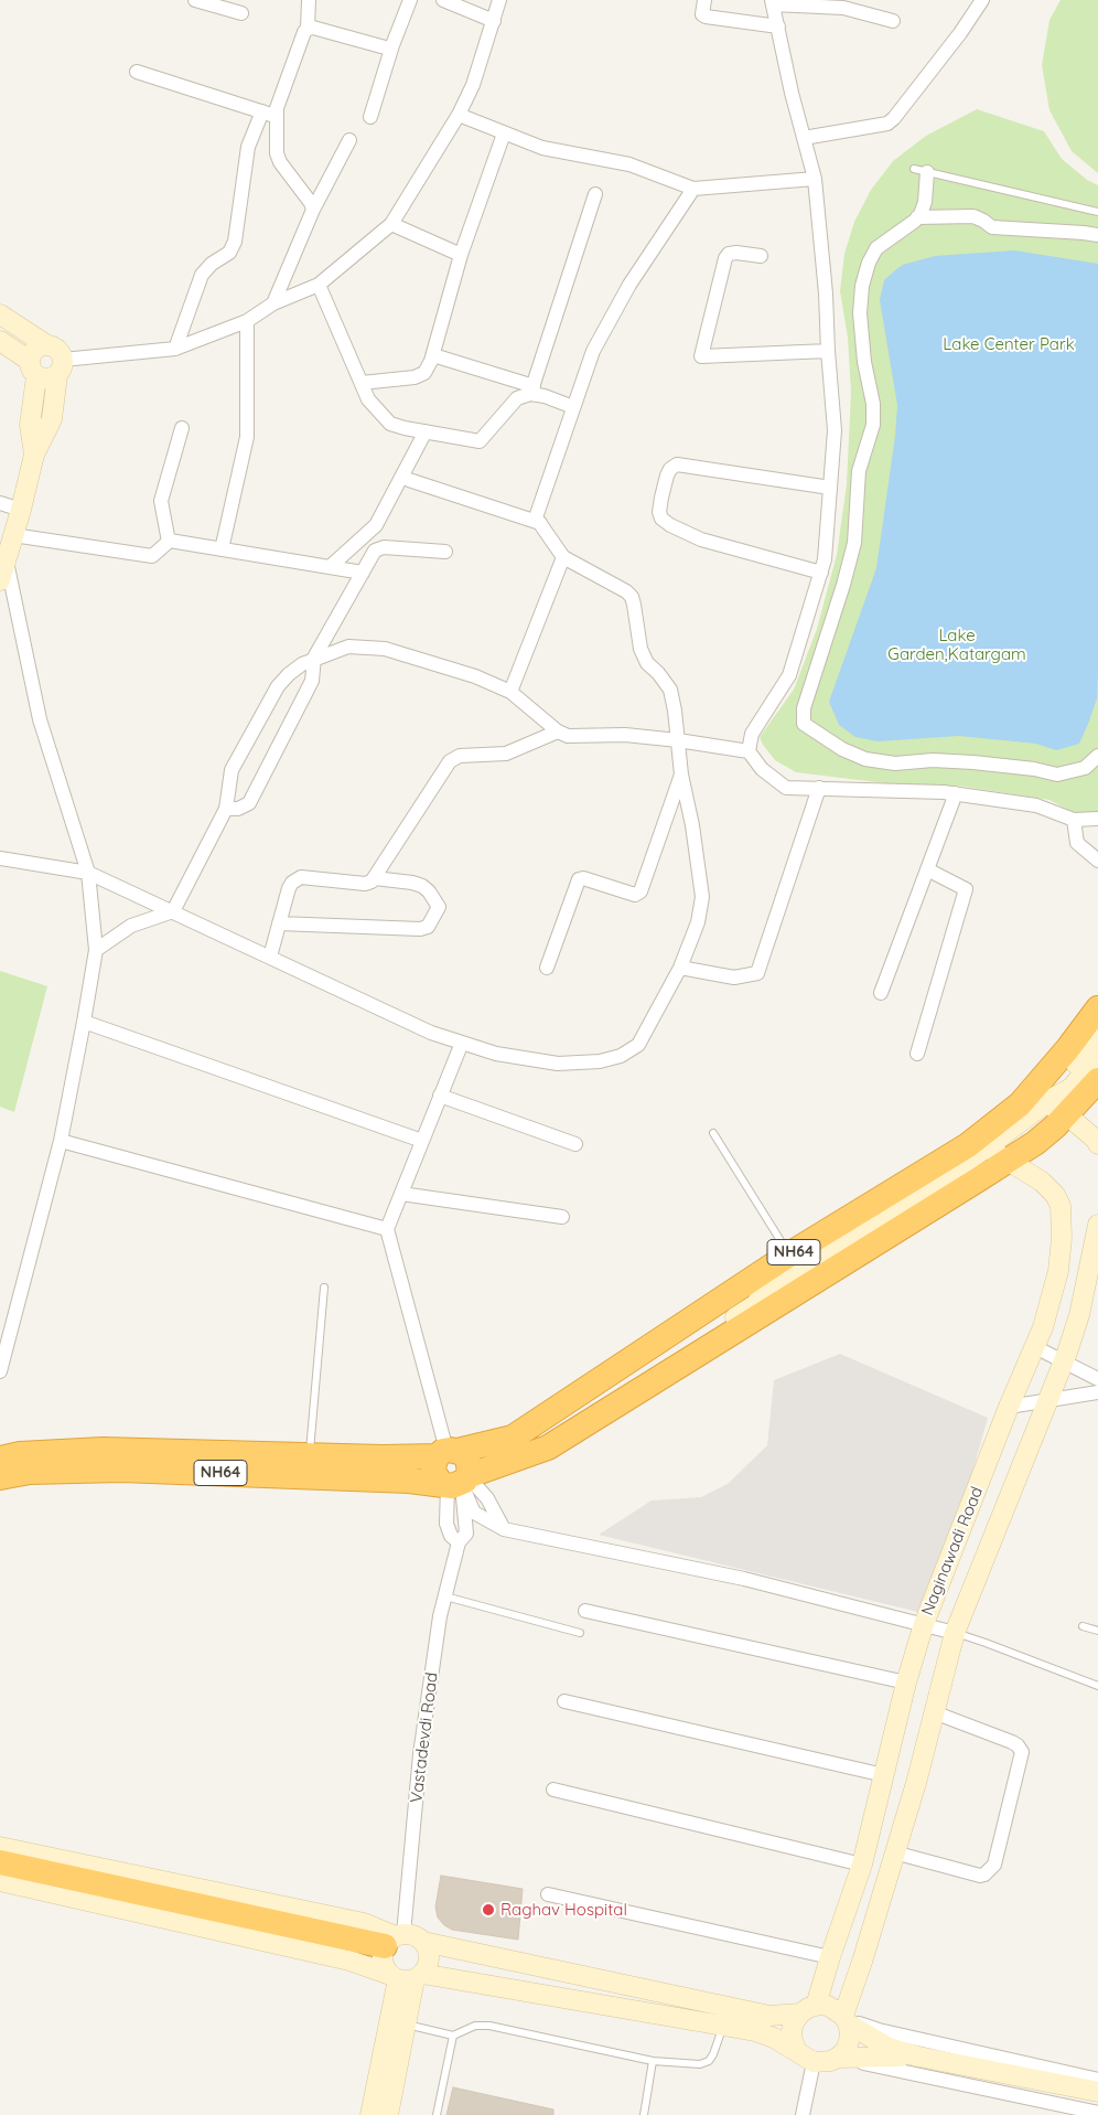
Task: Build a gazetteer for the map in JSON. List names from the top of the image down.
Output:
{
  "streets": {
    "highway": ["NH64"],
    "main road": ["Naginawadi Road"],
    "street": ["Vastadevdi Road"]
  },
  "crossings": [
    ["NH64", "Naginawadi Road"],
    ["NH64", "Vastadevdi Road"]
  ],
  "parks": ["Lake Center Park", "Lake Garden,Katargam"],
  "places": ["Raghav Hospital"]
}
